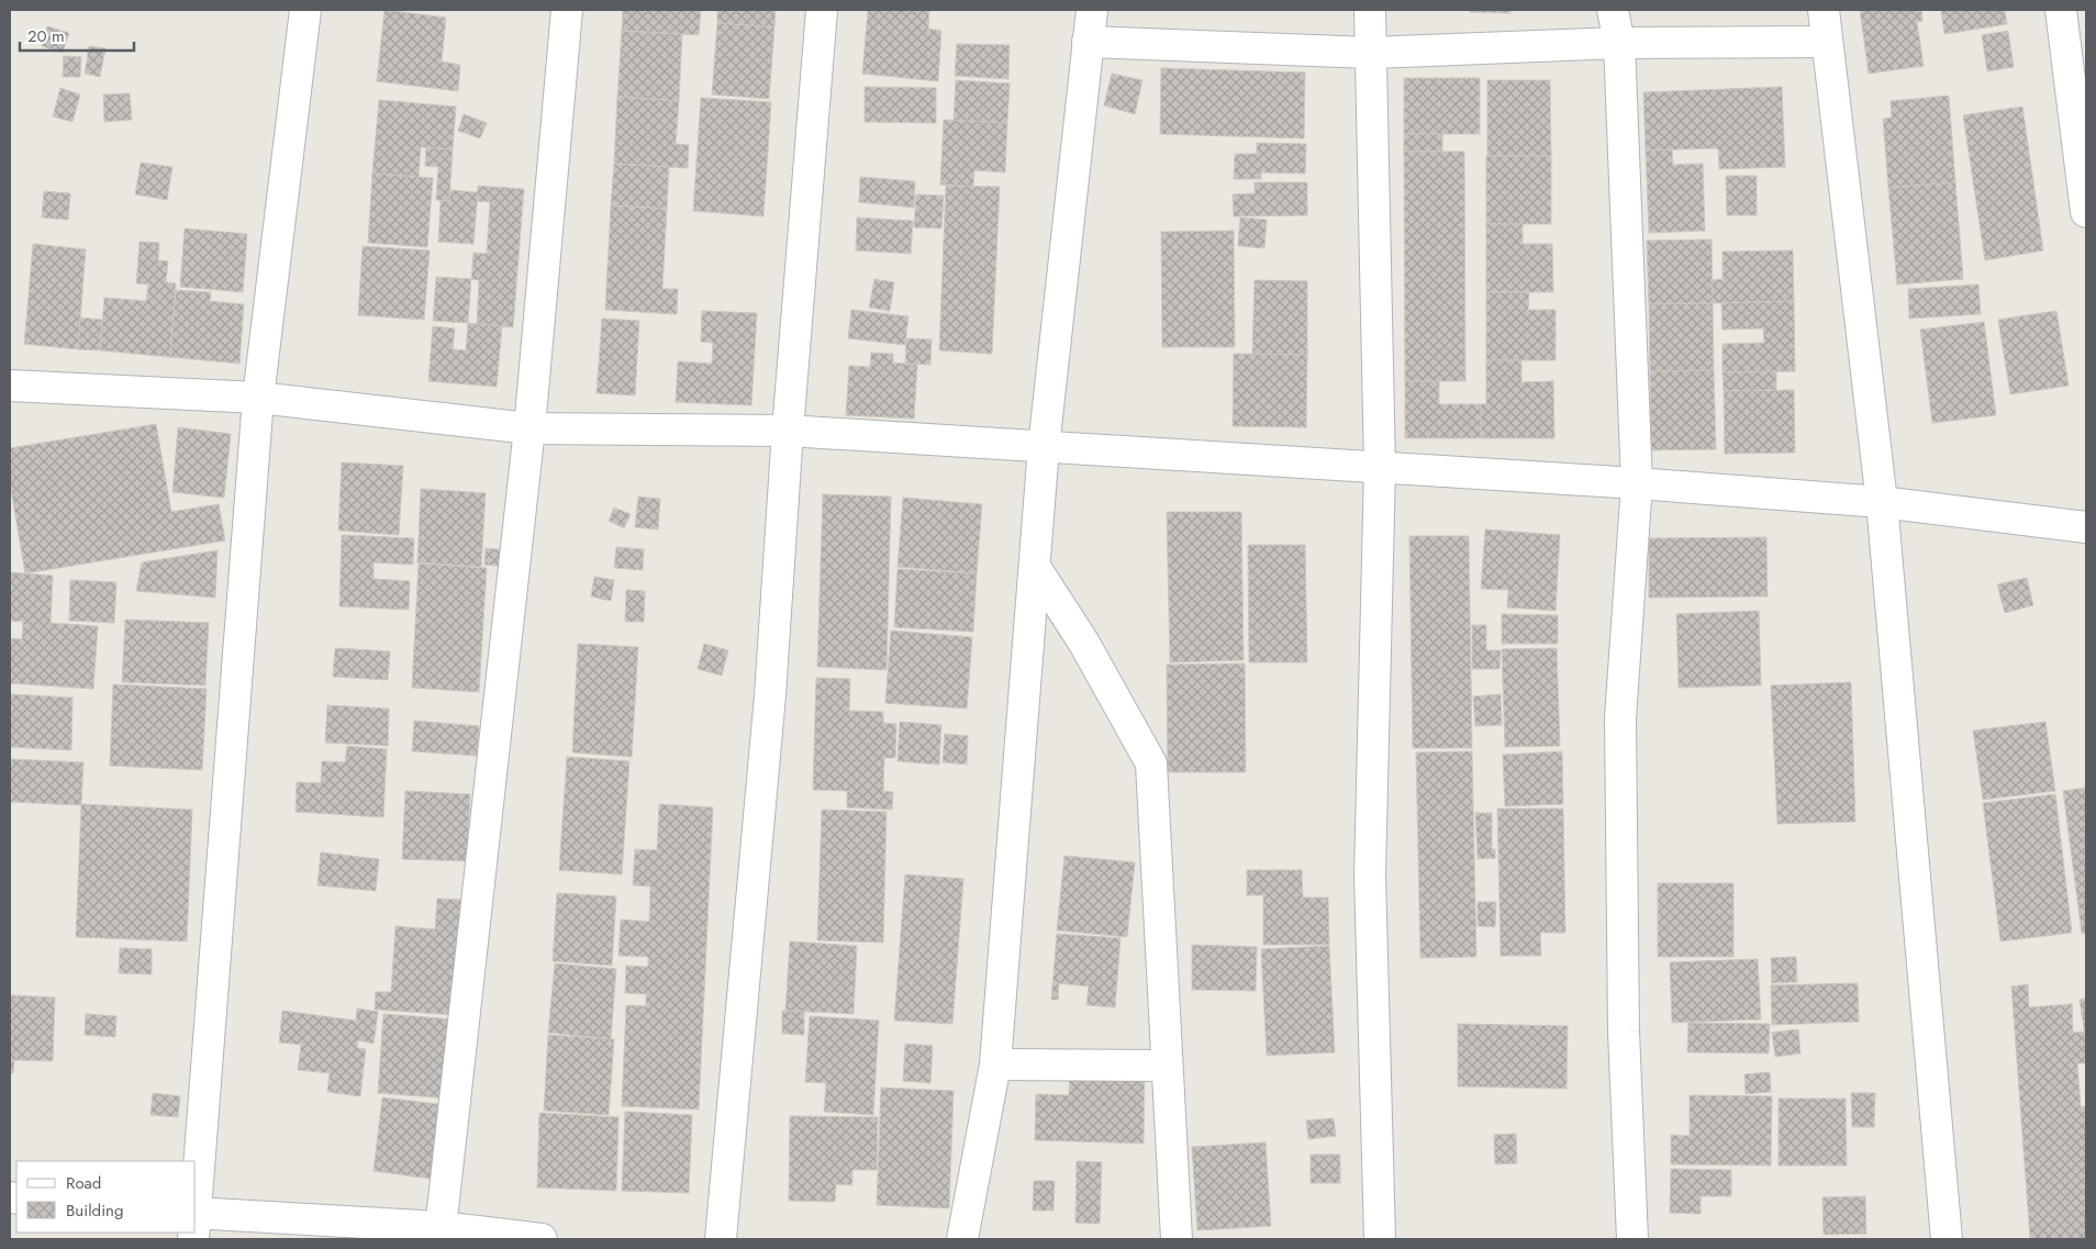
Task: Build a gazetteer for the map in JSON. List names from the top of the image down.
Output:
{
  "legend": ["Road", "Building"],
  "scale_bar": "20 m"
}
